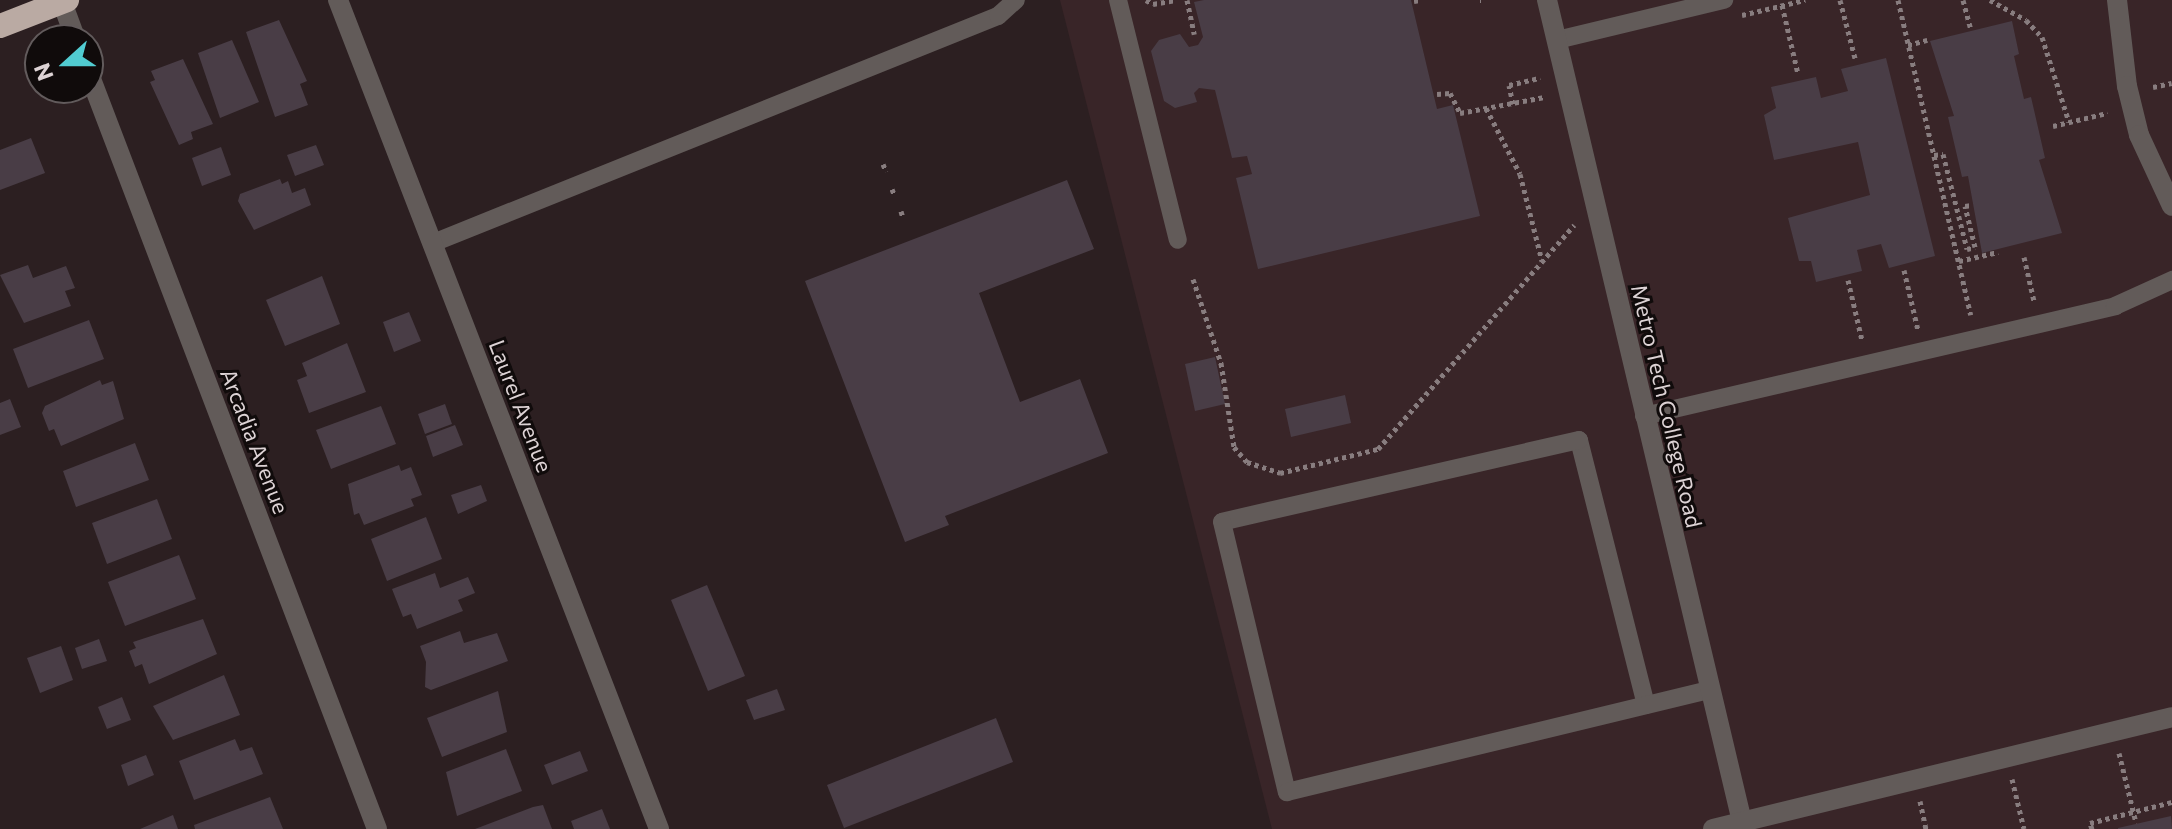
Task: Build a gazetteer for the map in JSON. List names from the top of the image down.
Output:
{
  "streets": {
    "street": ["Laurel Avenue", "Metro Tech College Road", "Arcadia Avenue"]
  },
  "north": "left"
}
